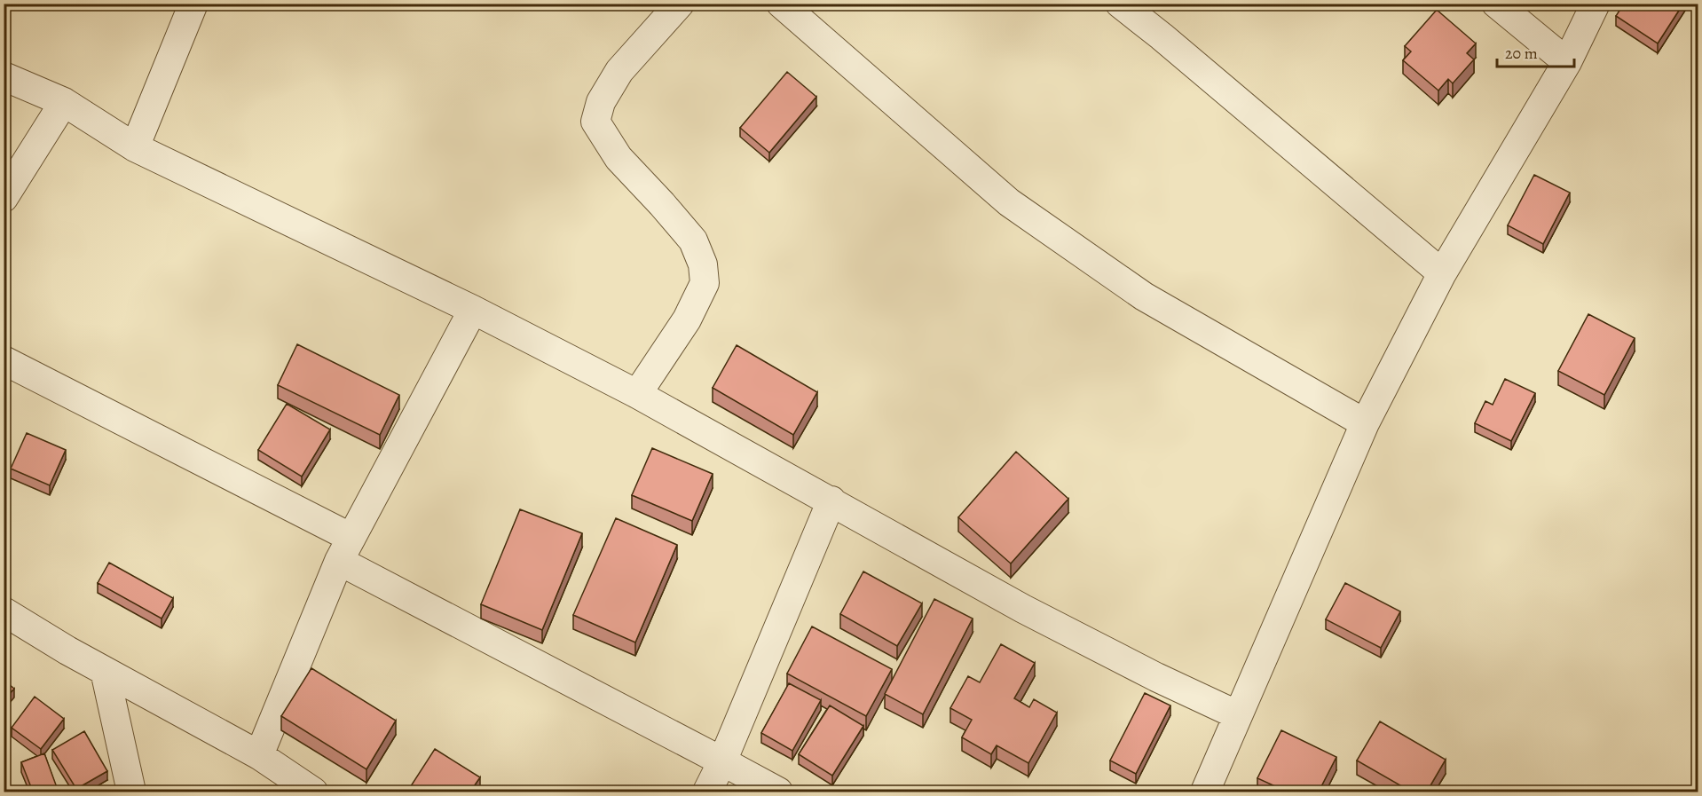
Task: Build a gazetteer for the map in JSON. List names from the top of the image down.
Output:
{
  "scale_bar": "20 m"
}
